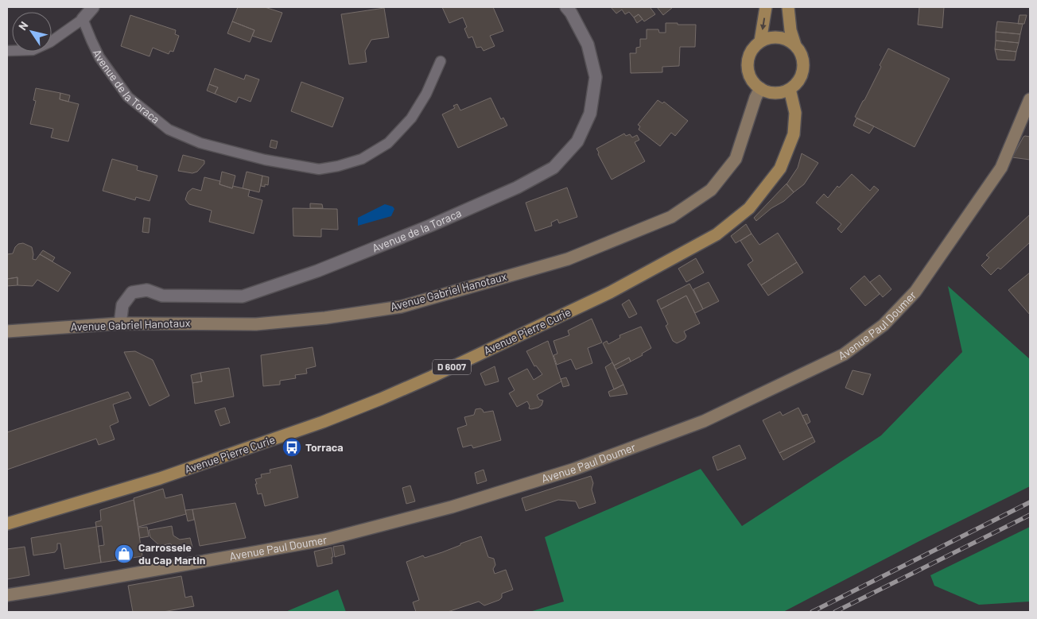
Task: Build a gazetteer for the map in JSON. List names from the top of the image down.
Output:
{
  "streets": {
    "main road": [
      "Avenue Gabriel Hanotaux",
      "Avenue Paul Doumer",
      "Avenue Pierre Curie",
      "D 6007"
    ],
    "street": ["Avenue de la Toraca"]
  },
  "crossings": [
    ["Avenue de la Toraca", "Avenue Gabriel Hanotaux"],
    ["Avenue Gabriel Hanotaux", "Avenue Pierre Curie"]
  ],
  "places": {
    "bus stop": ["Torraca"],
    "shop": ["Carrosseie du Cap Martin"]
  },
  "north": "top left"
}
